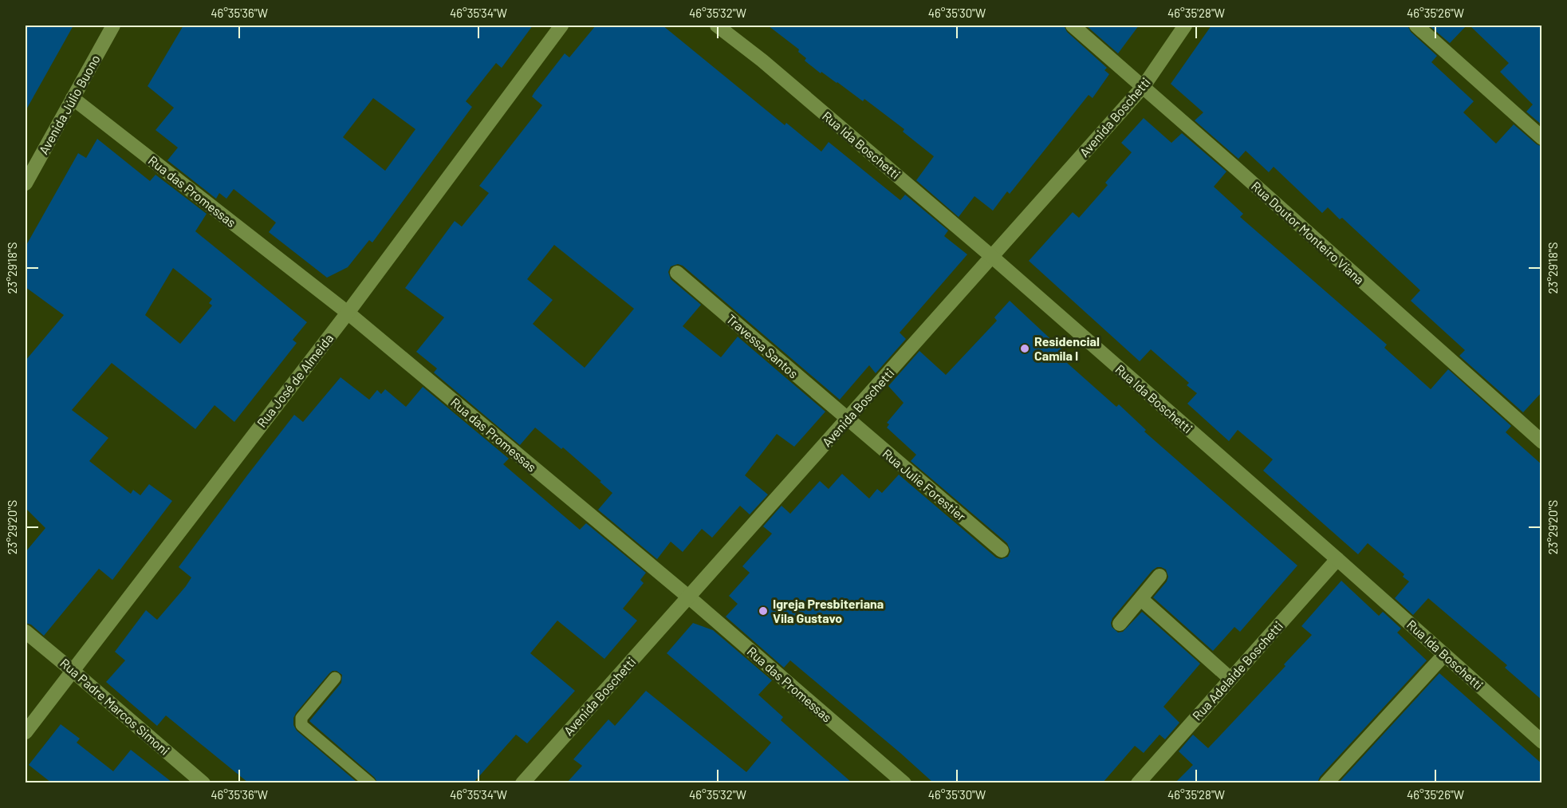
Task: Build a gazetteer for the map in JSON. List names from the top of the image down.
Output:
{
  "streets": {
    "street": [
      "Avenida Júlio Buono",
      "Avenida Boschetti",
      "Rua Ida Boschetti",
      "Rua das Promessas",
      "Rua Doutor Monteiro Viana",
      "Travessa Santos",
      "Rua José de Almeida",
      "Rua Julie Forestier",
      "Rua Adelaide Boschetti",
      "Rua Padre Marcos Simoni"
    ]
  },
  "crossings": [
    ["Avenida Júlio Buono", "Rua das Promessas"],
    ["Avenida Boschetti", "Rua Ida Boschetti"],
    ["Avenida Boschetti", "Rua das Promessas"],
    ["Avenida Boschetti", "Rua Doutor Monteiro Viana"],
    ["Avenida Boschetti", "Travessa Santos"],
    ["Avenida Boschetti", "Rua Julie Forestier"],
    ["Rua Ida Boschetti", "Rua Adelaide Boschetti"],
    ["Rua das Promessas", "Rua José de Almeida"],
    ["Travessa Santos", "Rua Julie Forestier"],
    ["Rua José de Almeida", "Rua Padre Marcos Simoni"]
  ],
  "places": ["Residencial Camila I", "Igreja Presbiteriana Vila Gustavo"],
  "coordinates": [
    "46°35'36\"W",
    "46°35'34\"W",
    "46°35'32\"W",
    "46°35'30\"W",
    "46°35'28\"W",
    "46°35'26\"W",
    "23°29'18\"S",
    "23°29'20\"S"
  ]
}
